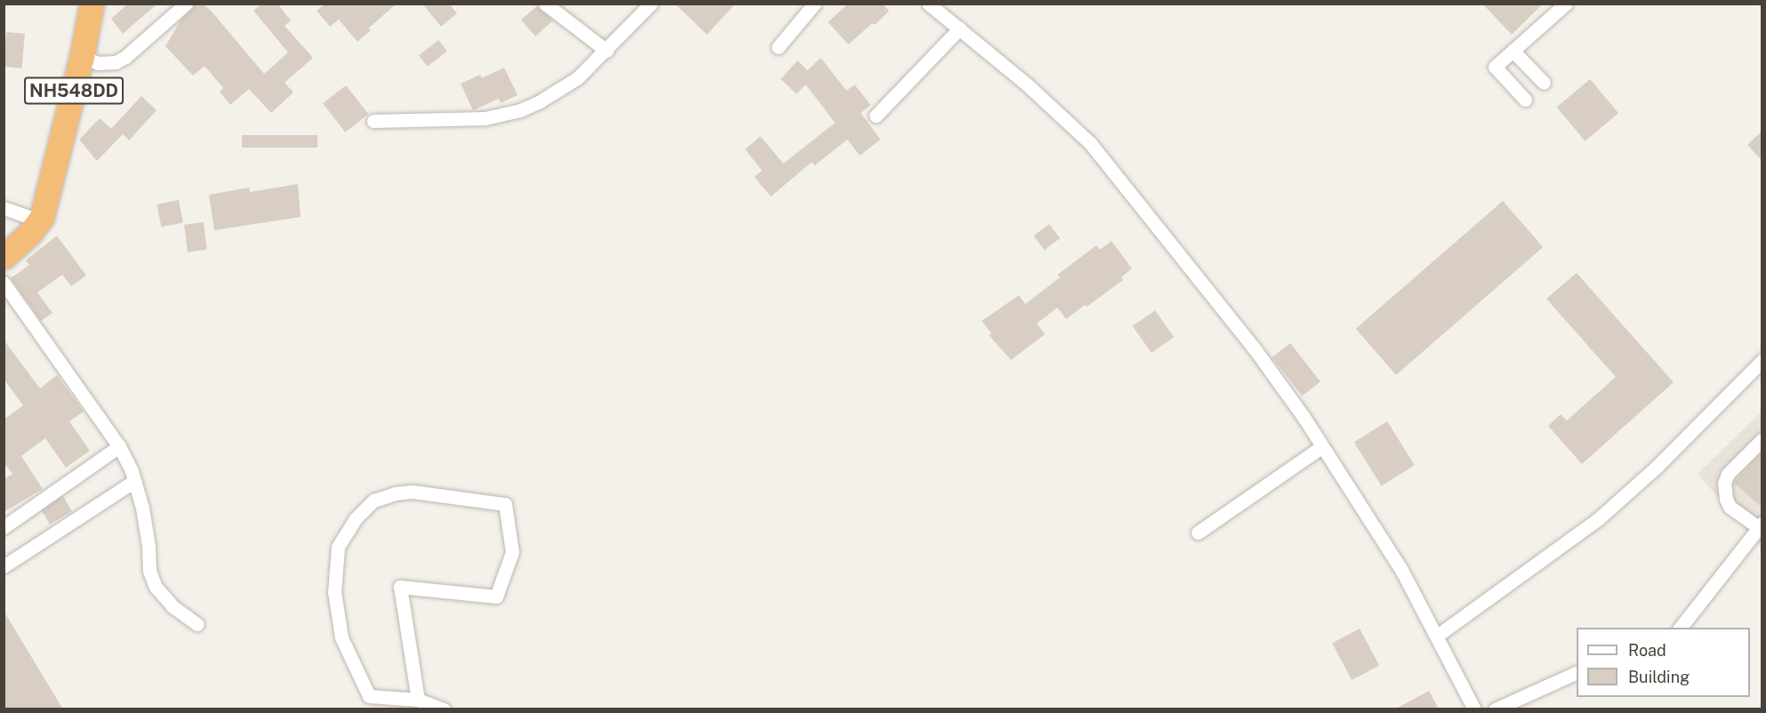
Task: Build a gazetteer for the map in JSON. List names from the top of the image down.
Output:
{
  "streets": {
    "highway": ["NH548DD"]
  },
  "legend": ["Road", "Building"]
}
